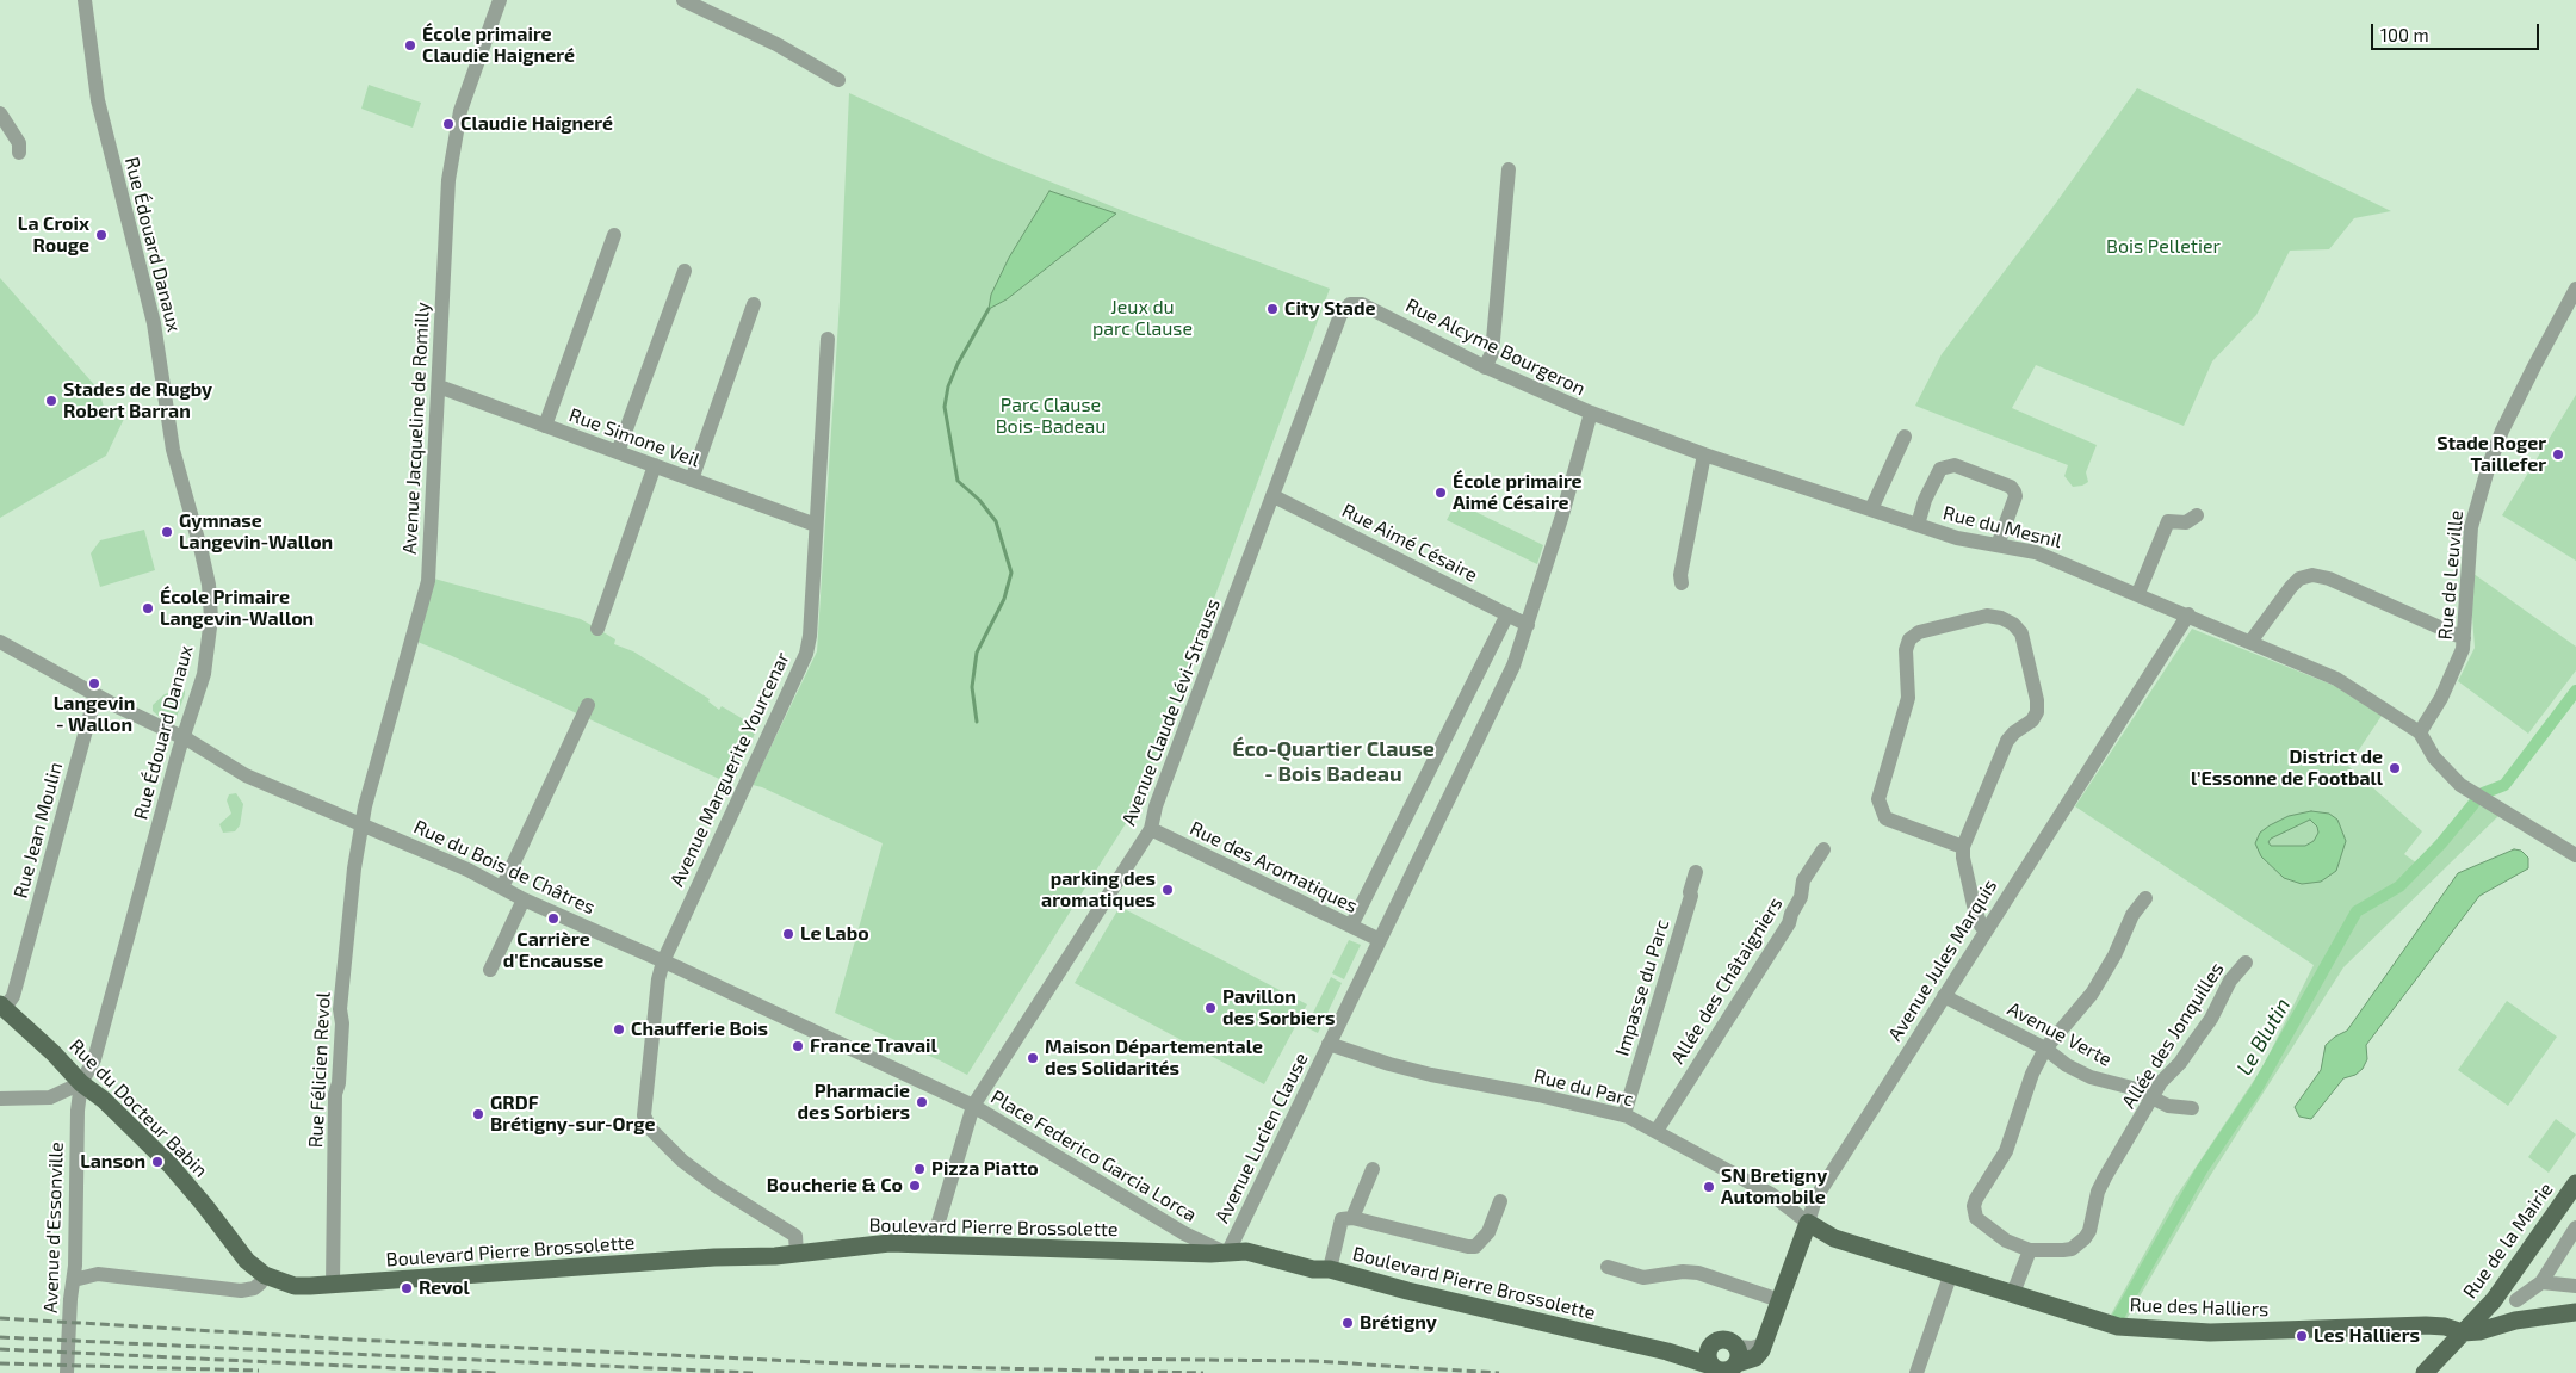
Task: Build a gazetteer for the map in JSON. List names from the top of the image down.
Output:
{
  "streets": {
    "main road": [
      "Avenue Jules Marquis",
      "Rue du Docteur Babin",
      "Boulevard Pierre Brossolette",
      "Rue de la Mairie",
      "Rue des Halliers"
    ],
    "street": [
      "Rue Édouard Danaux",
      "Rue Alcyme Bourgeron",
      "Avenue Jacqueline de Romilly",
      "Rue Simone Veil",
      "Rue du Mesnil",
      "Rue Aimé Césaire",
      "Rue de Leuville",
      "Avenue Claude Lévi-Strauss",
      "Avenue Marguerite Yourcenar",
      "Rue Jean Moulin",
      "Rue du Bois de Châtres",
      "Rue des Aromatiques",
      "Allée des Châtaigniers",
      "Impasse du Parc",
      "Avenue Verte",
      "Allée des Jonquilles",
      "Rue Félicien Revol",
      "Rue du Parc",
      "Avenue Lucien Clause",
      "Place Federico Garcia Lorca",
      "Avenue d'Essonville"
    ]
  },
  "crossings": [
    ["Rue Édouard Danaux", "Rue du Bois de Châtres"],
    ["Rue Édouard Danaux", "Rue du Docteur Babin"],
    ["Rue Édouard Danaux", "Avenue d'Essonville"],
    ["Rue Alcyme Bourgeron", "Rue du Mesnil"],
    ["Rue Alcyme Bourgeron", "Avenue Claude Lévi-Strauss"],
    ["Rue Alcyme Bourgeron", "Avenue Lucien Clause"],
    ["Avenue Jacqueline de Romilly", "Rue Simone Veil"],
    ["Avenue Jacqueline de Romilly", "Rue du Bois de Châtres"],
    ["Avenue Jacqueline de Romilly", "Rue Félicien Revol"],
    ["Rue Simone Veil", "Avenue Marguerite Yourcenar"],
    ["Rue du Mesnil", "Rue de Leuville"],
    ["Rue du Mesnil", "Avenue Jules Marquis"],
    ["Rue du Mesnil", "Avenue Lucien Clause"],
    ["Rue Aimé Césaire", "Avenue Claude Lévi-Strauss"],
    ["Rue Aimé Césaire", "Avenue Lucien Clause"],
    ["Avenue Claude Lévi-Strauss", "Rue du Bois de Châtres"],
    ["Avenue Claude Lévi-Strauss", "Rue des Aromatiques"],
    ["Avenue Claude Lévi-Strauss", "Place Federico Garcia Lorca"],
    ["Avenue Marguerite Yourcenar", "Rue du Bois de Châtres"],
    ["Rue Jean Moulin", "Rue du Bois de Châtres"],
    ["Rue Jean Moulin", "Rue du Docteur Babin"],
    ["Rue du Bois de Châtres", "Place Federico Garcia Lorca"],
    ["Rue des Aromatiques", "Avenue Lucien Clause"],
    ["Avenue Jules Marquis", "Avenue Verte"],
    ["Avenue Jules Marquis", "Rue du Parc"],
    ["Avenue Jules Marquis", "Boulevard Pierre Brossolette"],
    ["Avenue Jules Marquis", "Rue des Halliers"],
    ["Allée des Châtaigniers", "Rue du Parc"],
    ["Impasse du Parc", "Rue du Parc"],
    ["Avenue Verte", "Allée des Jonquilles"],
    ["Rue Félicien Revol", "Boulevard Pierre Brossolette"],
    ["Rue du Parc", "Avenue Lucien Clause"],
    ["Rue du Parc", "Rue des Halliers"],
    ["Rue du Docteur Babin", "Avenue d'Essonville"],
    ["Rue du Docteur Babin", "Boulevard Pierre Brossolette"],
    ["Avenue Lucien Clause", "Place Federico Garcia Lorca"],
    ["Avenue Lucien Clause", "Boulevard Pierre Brossolette"],
    ["Place Federico Garcia Lorca", "Boulevard Pierre Brossolette"],
    ["Rue de la Mairie", "Rue des Halliers"]
  ],
  "districts": ["Éco-Quartier Clause - Bois Badeau"],
  "water": ["Le Blutin"],
  "parks": ["Bois Pelletier", "Jeux du parc Clause", "Parc Clause Bois-Badeau"],
  "places": [
    "École primaire Claudie Haigneré",
    "Claudie Haigneré",
    "La Croix Rouge",
    "City Stade",
    "Stades de Rugby Robert Barran",
    "Stade Roger Taillefer",
    "École primaire Aimé Césaire",
    "Gymnase Langevin-Wallon",
    "École Primaire Langevin-Wallon",
    "Langevin - Wallon",
    "District de l’Essonne de Football",
    "parking des aromatiques",
    "Carrière d'Encausse",
    "Le Labo",
    "Pavillon des Sorbiers",
    "Chaufferie Bois",
    "France Travail",
    "Maison Départementale des Solidarités",
    "Pharmacie des Sorbiers",
    "GRDF Brétigny-sur-Orge",
    "Lanson",
    "Pizza Piatto",
    "Boucherie & Co",
    "SN Bretigny Automobile",
    "Revol",
    "Brétigny",
    "Les Halliers"
  ],
  "scale_bar": "100 m"
}
